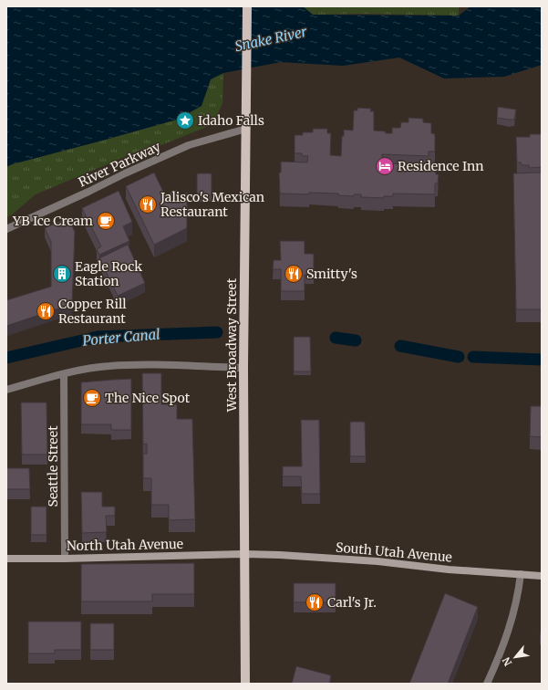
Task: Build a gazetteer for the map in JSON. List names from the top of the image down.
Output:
{
  "streets": {
    "main road": ["West Broadway Street", "North Utah Avenue", "South Utah Avenue"],
    "street": ["River Parkway", "Seattle Street"]
  },
  "crossings": [
    ["River Parkway", "West Broadway Street"],
    ["West Broadway Street", "North Utah Avenue"],
    ["West Broadway Street", "South Utah Avenue"],
    ["Seattle Street", "North Utah Avenue"],
    ["North Utah Avenue", "South Utah Avenue"]
  ],
  "water": ["Snake River", "Porter Canal"],
  "places": {
    "place": ["Idaho Falls"],
    "hotel": ["Residence Inn"],
    "restaurant": [
      "Jalisco's Mexican Restaurant",
      "Smitty's",
      "Copper Rill Restaurant",
      "Carl's Jr."
    ],
    "cafe": ["YB Ice Cream", "The Nice Spot"],
    "building": ["Eagle Rock Station"]
  },
  "north": "bottom left"
}
